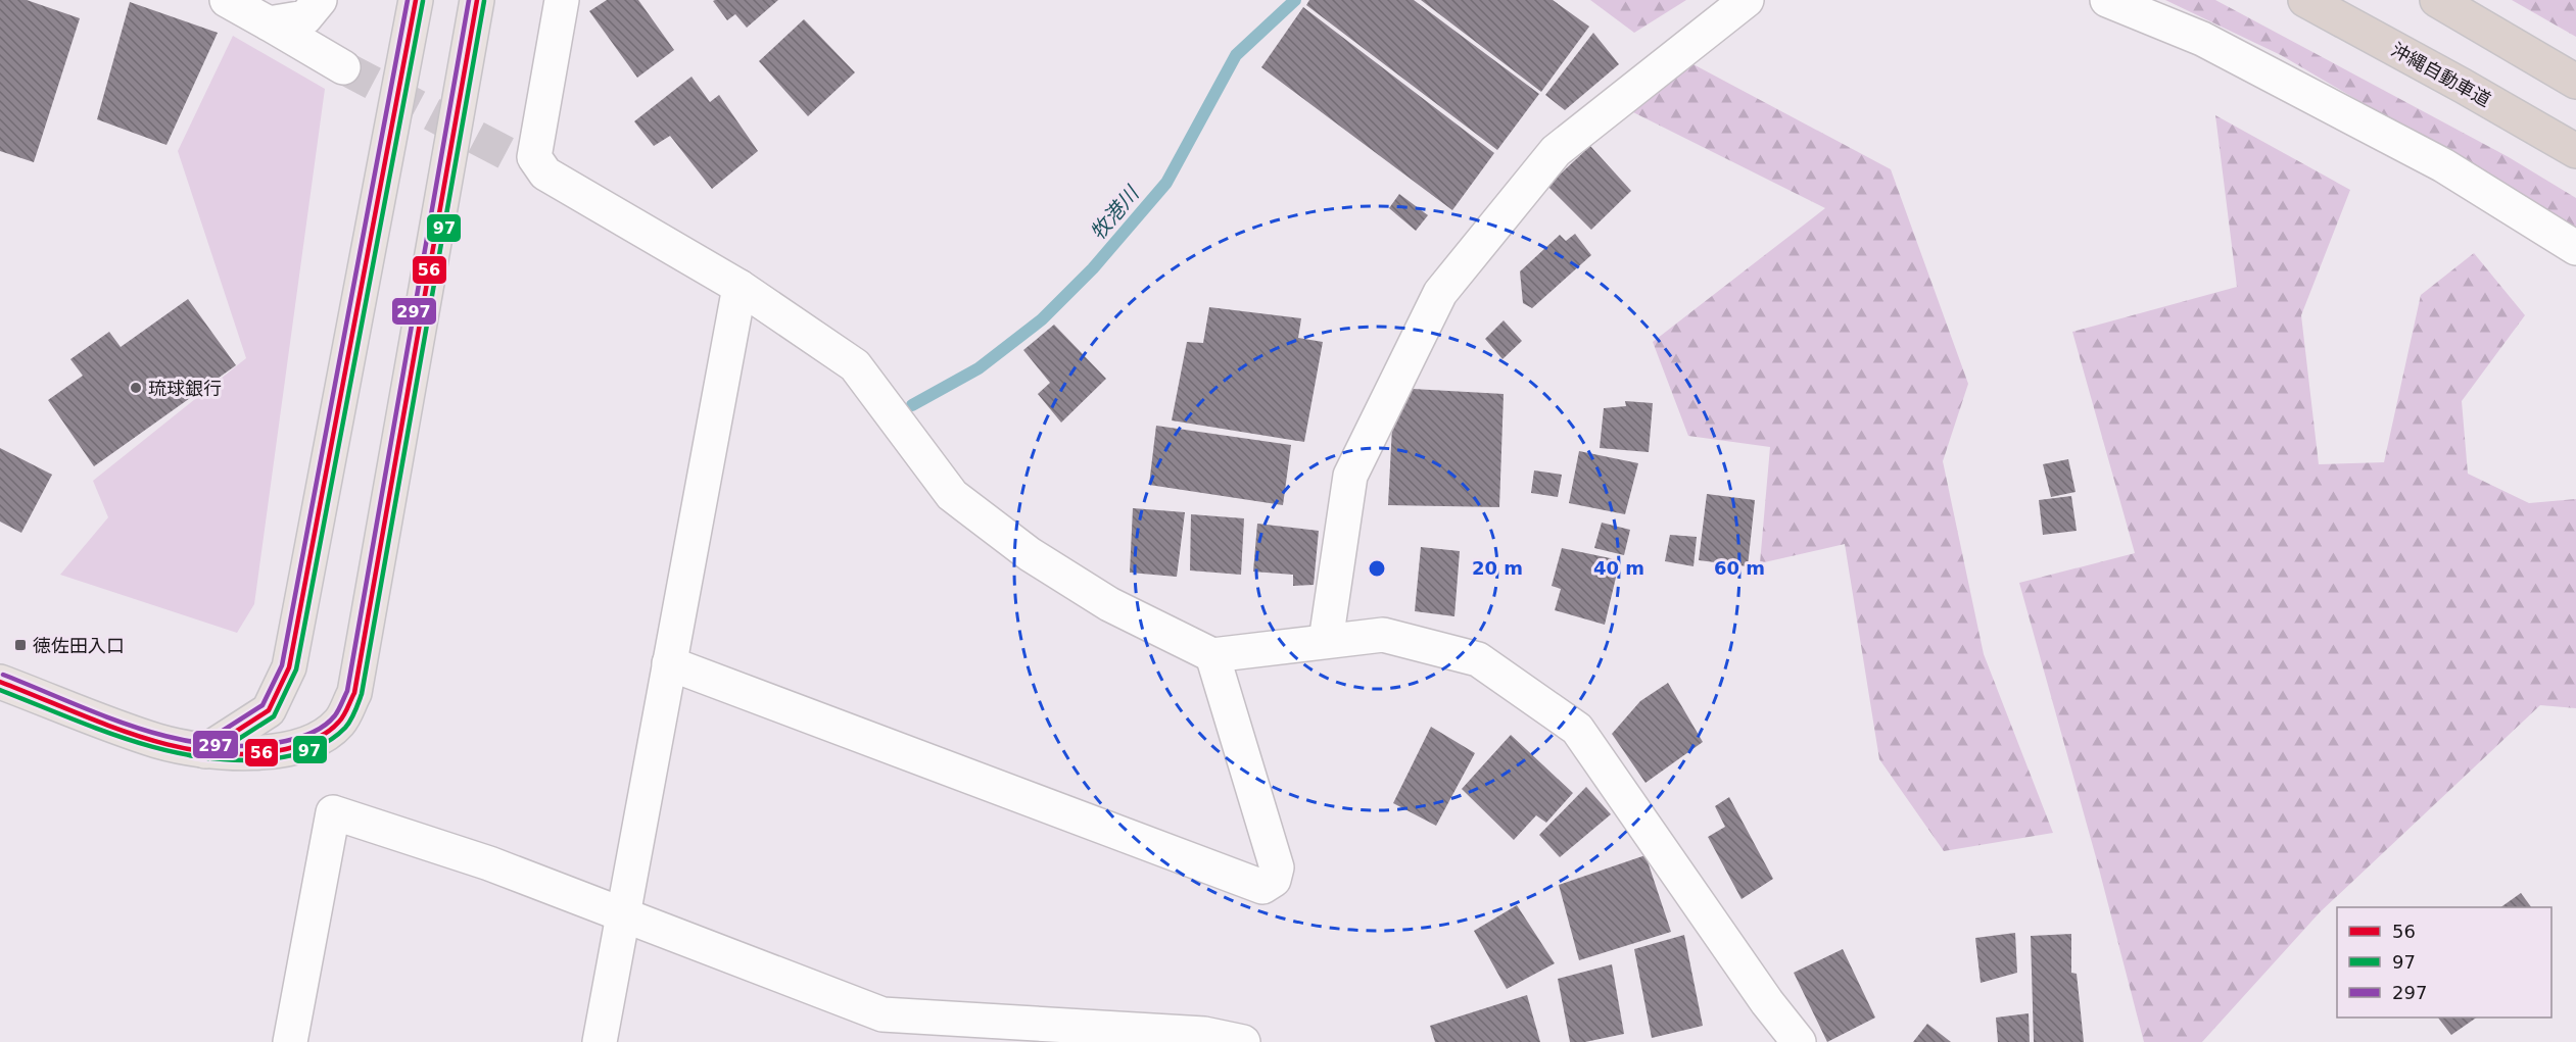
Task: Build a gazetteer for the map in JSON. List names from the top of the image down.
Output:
{
  "streets": {
    "highway": ["沖縄自動車道"]
  },
  "water": ["牧港川"],
  "places": {
    "other": ["琉球銀行"],
    "transit": ["徳佐田入口"]
  },
  "lines": ["transit line 56", "transit line 297", "transit line 97"],
  "legend": ["56", "97", "297"],
  "rings": ["20 m", "40 m", "60 m"]
}
